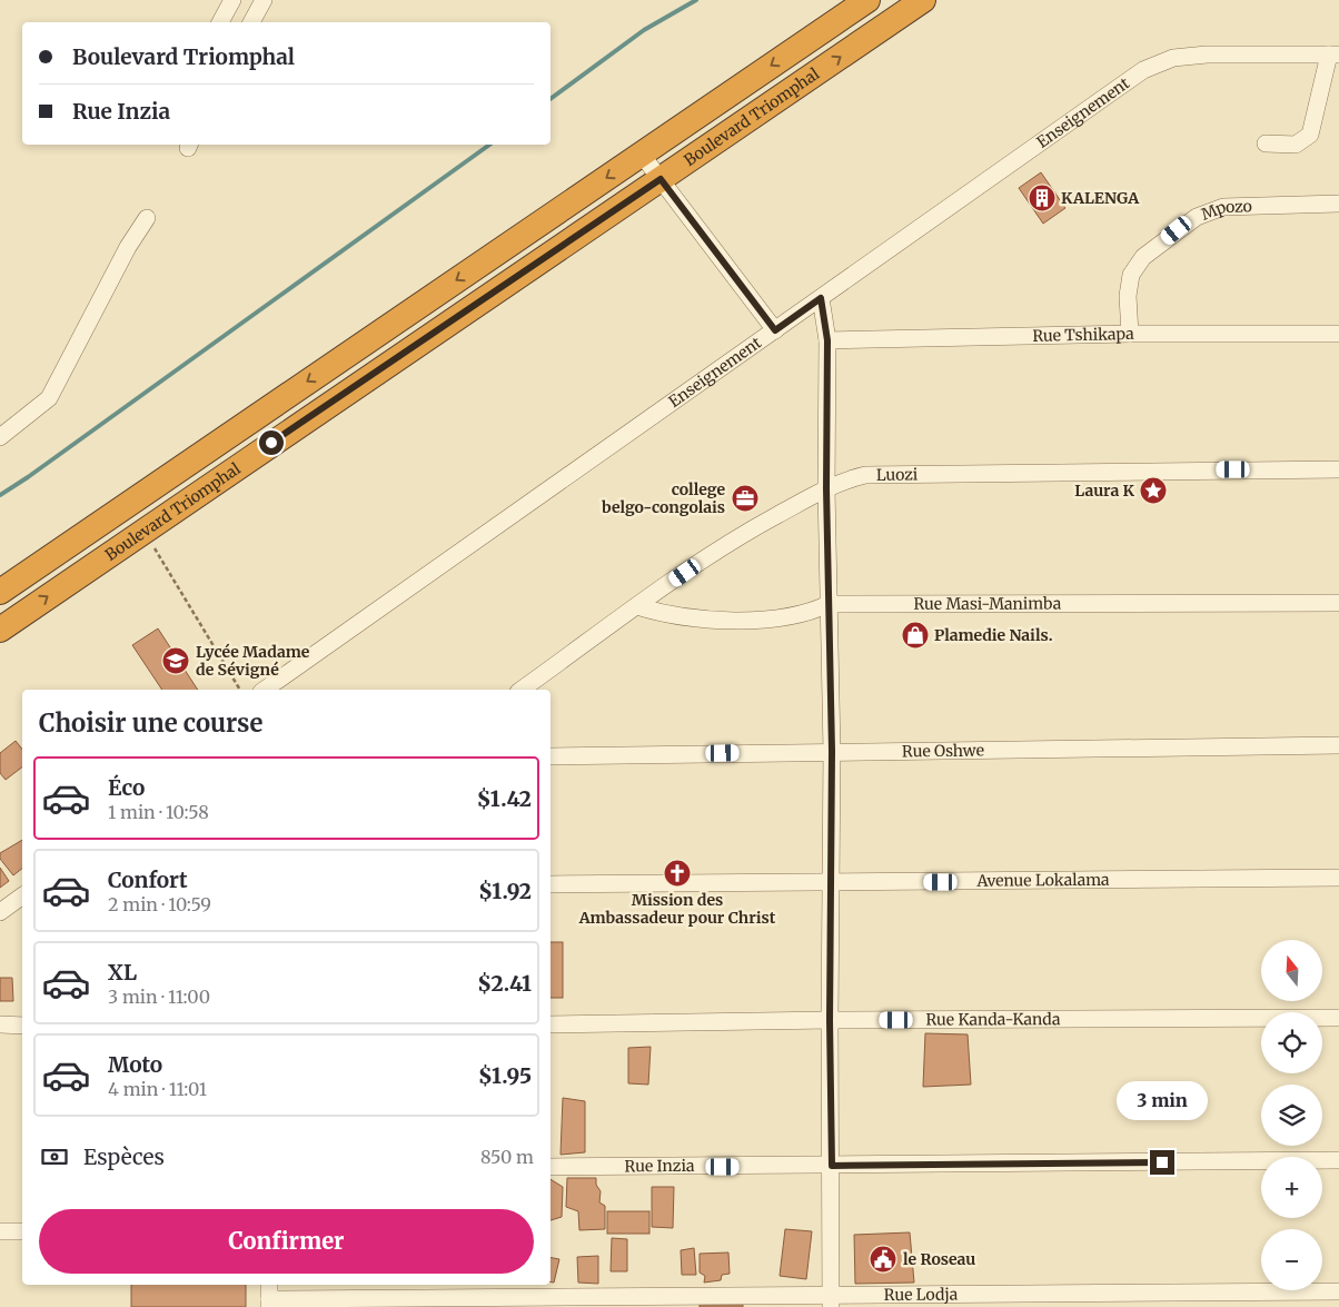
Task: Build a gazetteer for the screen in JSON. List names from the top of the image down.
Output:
{
  "streets": {
    "highway": ["Boulevard Triomphal"],
    "street": [
      "Enseignement",
      "Mpozo",
      "Rue Tshikapa",
      "Luozi",
      "Rue Masi-Manimba",
      "Rue Oshwe",
      "Avenue Lokalama",
      "Rue Kanda-Kanda",
      "Rue Inzia",
      "Rue Lodja"
    ]
  },
  "crossings": [
    ["Mpozo", "Rue Tshikapa"],
    ["Luozi", "Rue Masi-Manimba"]
  ],
  "places": {
    "building": ["KALENGA"],
    "place": ["Laura K"],
    "office": ["college belgo-congolais"],
    "shop": ["Plamedie Nails."],
    "school or university": ["Lycée Madame de Sévigné"],
    "church": ["Mission des Ambassadeur pour Christ"],
    "public building": ["le Roseau"]
  },
  "north": "top",
  "page": {
    "banner": ["Boulevard Triomphal", "Rue Inzia"],
    "heading": "Choisir une course",
    "list": [
      {
        "name": "Éco",
        "note": "1 min · 10:58",
        "value": "$1.42"
      },
      {
        "name": "Confort",
        "note": "2 min · 10:59",
        "value": "$1.92"
      },
      {
        "name": "XL",
        "note": "3 min · 11:00",
        "value": "$2.41"
      },
      {
        "name": "Moto",
        "note": "4 min · 11:01",
        "value": "$1.95"
      }
    ],
    "map_buttons": ["+", "−"],
    "bubble": "3 min",
    "pay": ["Espèces", "850 m"],
    "buttons": "Confirmer"
  }
}
